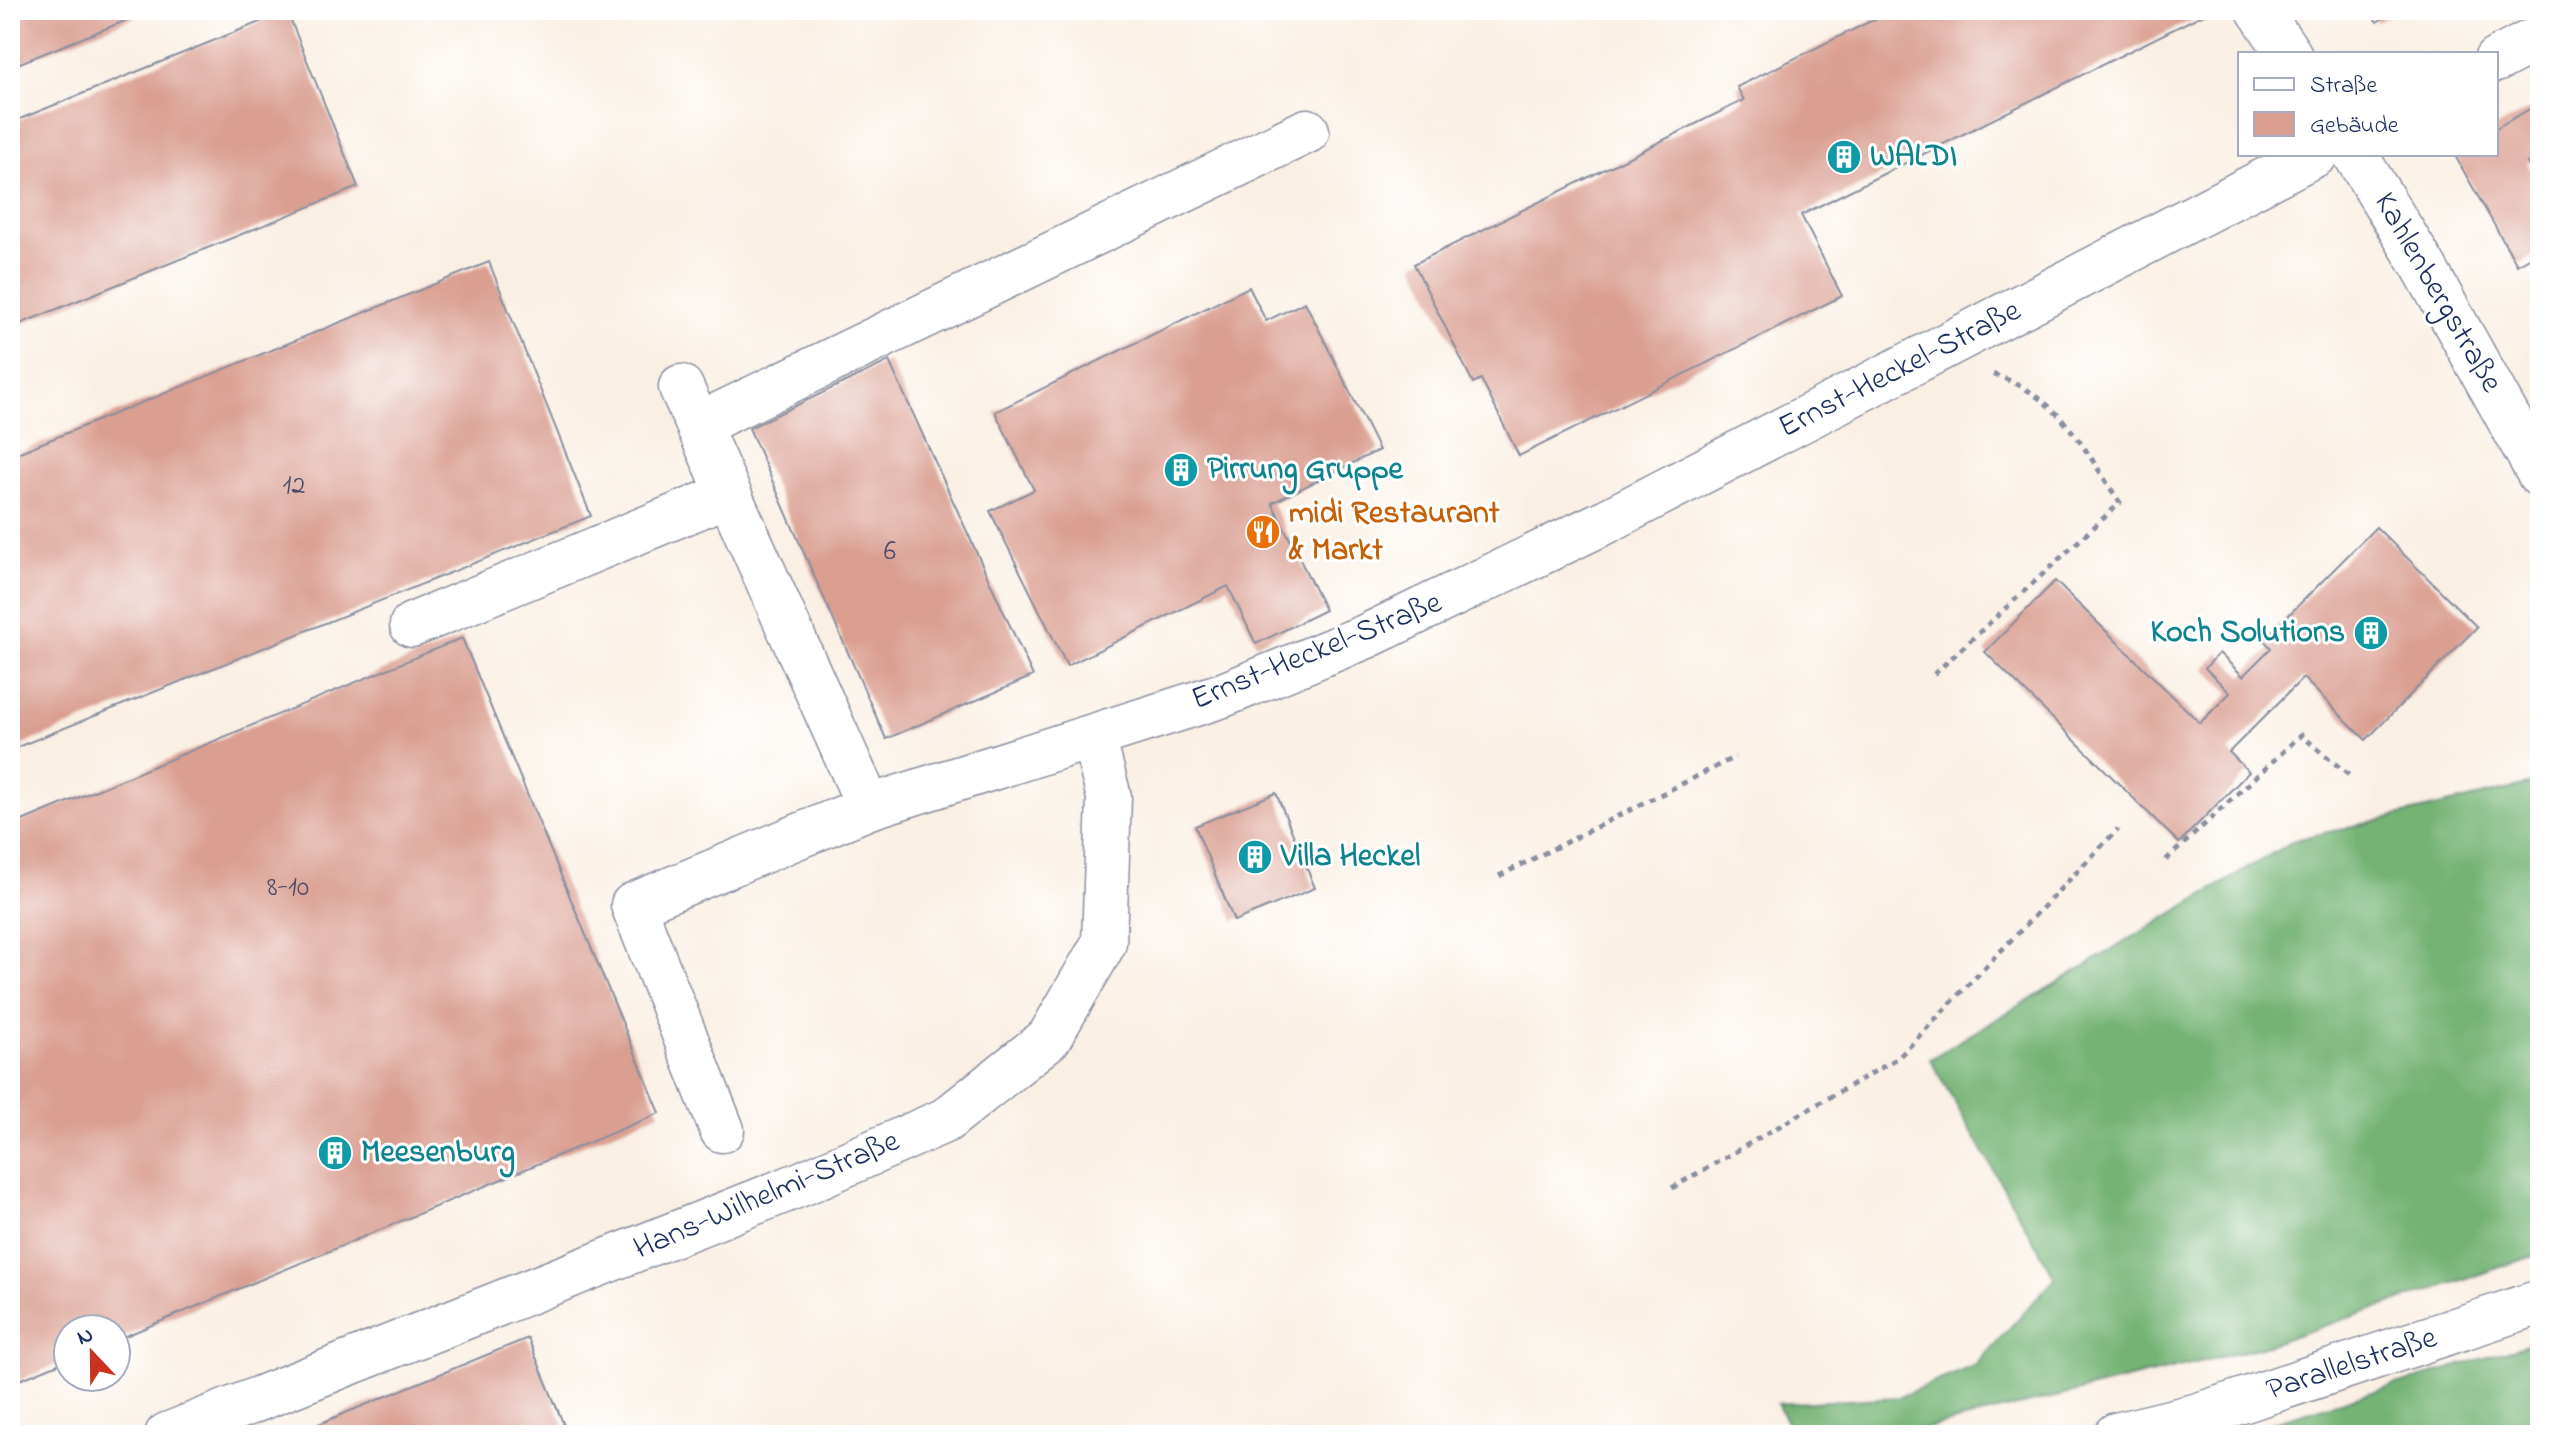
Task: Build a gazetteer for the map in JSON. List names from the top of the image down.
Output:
{
  "streets": {
    "street": [
      "Kahlenbergstraße",
      "Ernst-Heckel-Straße",
      "Hans-Wilhelmi-Straße",
      "Parallelstraße"
    ]
  },
  "crossings": [
    ["Ernst-Heckel-Straße", "Hans-Wilhelmi-Straße"]
  ],
  "places": {
    "building": [
      "WALDI",
      "Pirrung Gruppe",
      "Koch Solutions",
      "Villa Heckel",
      "Meesenburg"
    ],
    "restaurant": ["midi Restaurant & Markt"]
  },
  "house_numbers": ["12", "6", "8-10"],
  "legend": ["Straße", "Gebäude"],
  "north": "top"
}
